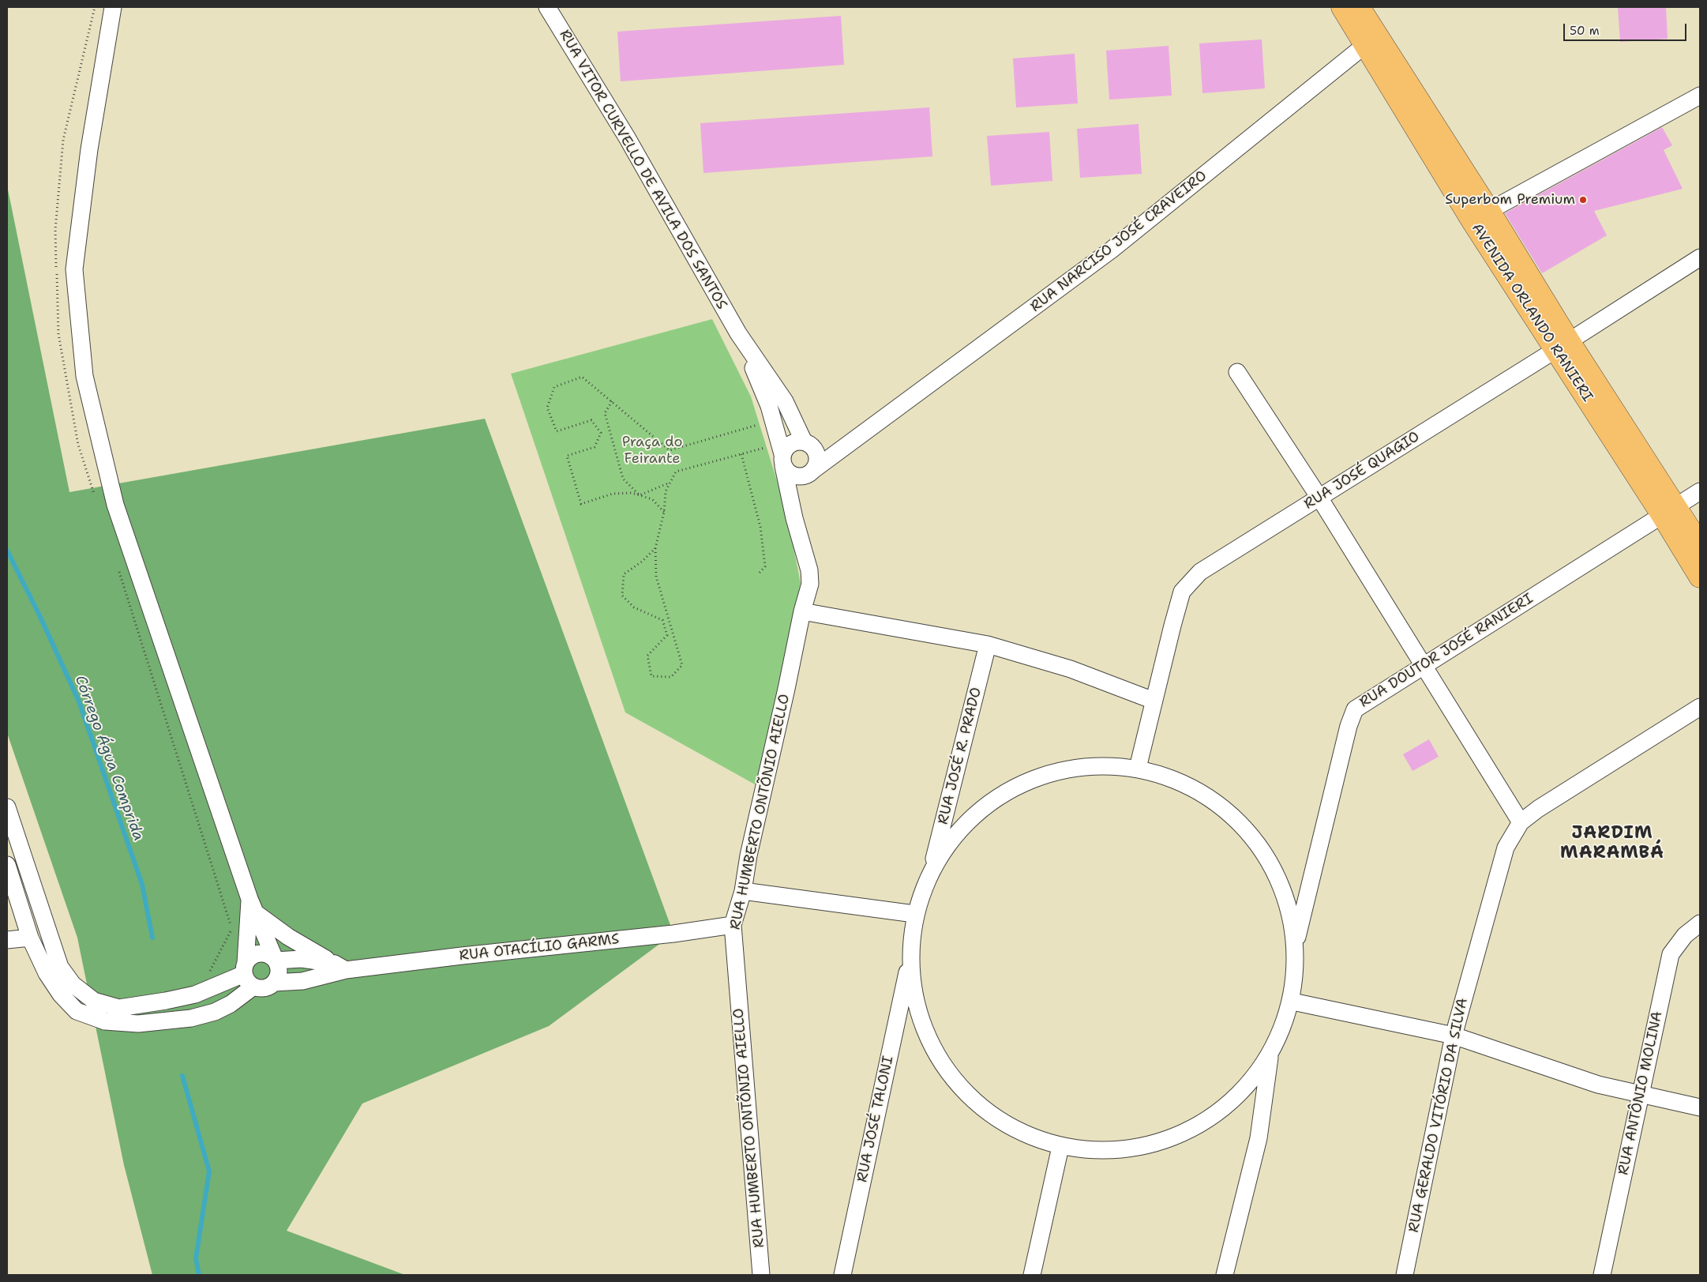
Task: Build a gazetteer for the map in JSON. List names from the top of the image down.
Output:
{
  "streets": {
    "main road": ["AVENIDA ORLANDO RANIERI"],
    "street": [
      "RUA VITOR CURVELLO DE AVILA DOS SANTOS",
      "RUA NARCISO JOSÉ CRAVEIRO",
      "RUA JOSÉ QUAGIO",
      "RUA DOUTOR JOSÉ RANIERI",
      "RUA JOSÉ R. PRADO",
      "RUA HUMBERTO ONTÕNIO AIELLO",
      "RUA OTACÍLIO GARMS",
      "RUA ANTÔNIO MOLINA",
      "RUA GERALDO VITÓRIO DA SILVA",
      "RUA JOSÉ TALONI"
    ]
  },
  "crossings": [
    ["RUA VITOR CURVELLO DE AVILA DOS SANTOS", "RUA NARCISO JOSÉ CRAVEIRO"],
    ["RUA NARCISO JOSÉ CRAVEIRO", "AVENIDA ORLANDO RANIERI"],
    ["AVENIDA ORLANDO RANIERI", "RUA JOSÉ QUAGIO"],
    ["AVENIDA ORLANDO RANIERI", "RUA DOUTOR JOSÉ RANIERI"],
    ["RUA HUMBERTO ONTÕNIO AIELLO", "RUA OTACÍLIO GARMS"]
  ],
  "districts": ["JARDIM MARAMBÁ"],
  "water": ["Córrego Água Comprida"],
  "parks": ["Praça do Feirante"],
  "places": ["Superbom Premium"],
  "scale_bar": "50 m"
}
